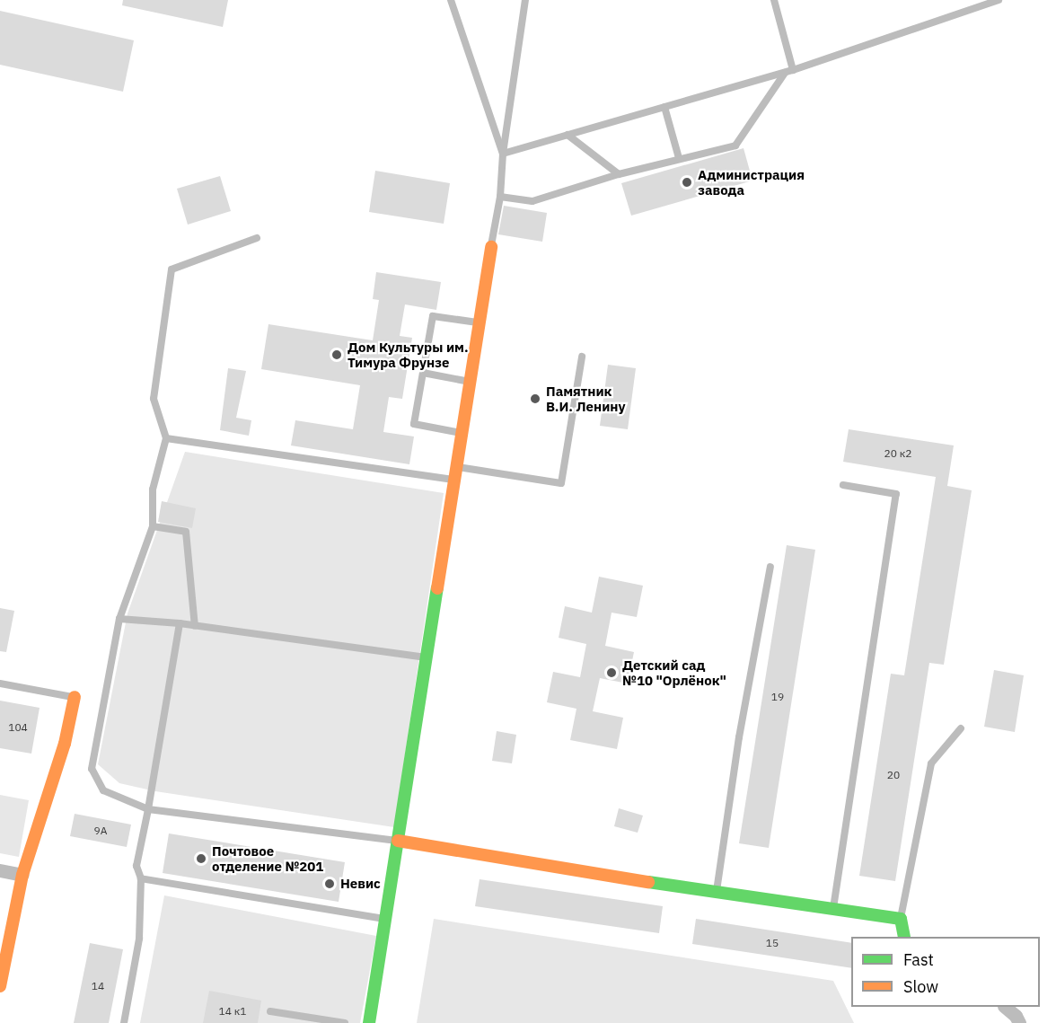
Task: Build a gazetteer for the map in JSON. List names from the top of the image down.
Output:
{
  "places": [
    "Администрация завода",
    "Дом Культуры им. Тимура Фрунзе",
    "Памятник В.И. Ленину",
    "Детский сад №10 \"Орлёнок\"",
    "Почтовое отделение №201",
    "Невис"
  ],
  "house_numbers": [
    "20 к2",
    "19",
    "104",
    "20",
    "9А",
    "15",
    "14",
    "14 к1"
  ],
  "legend": ["Fast", "Slow"]
}
